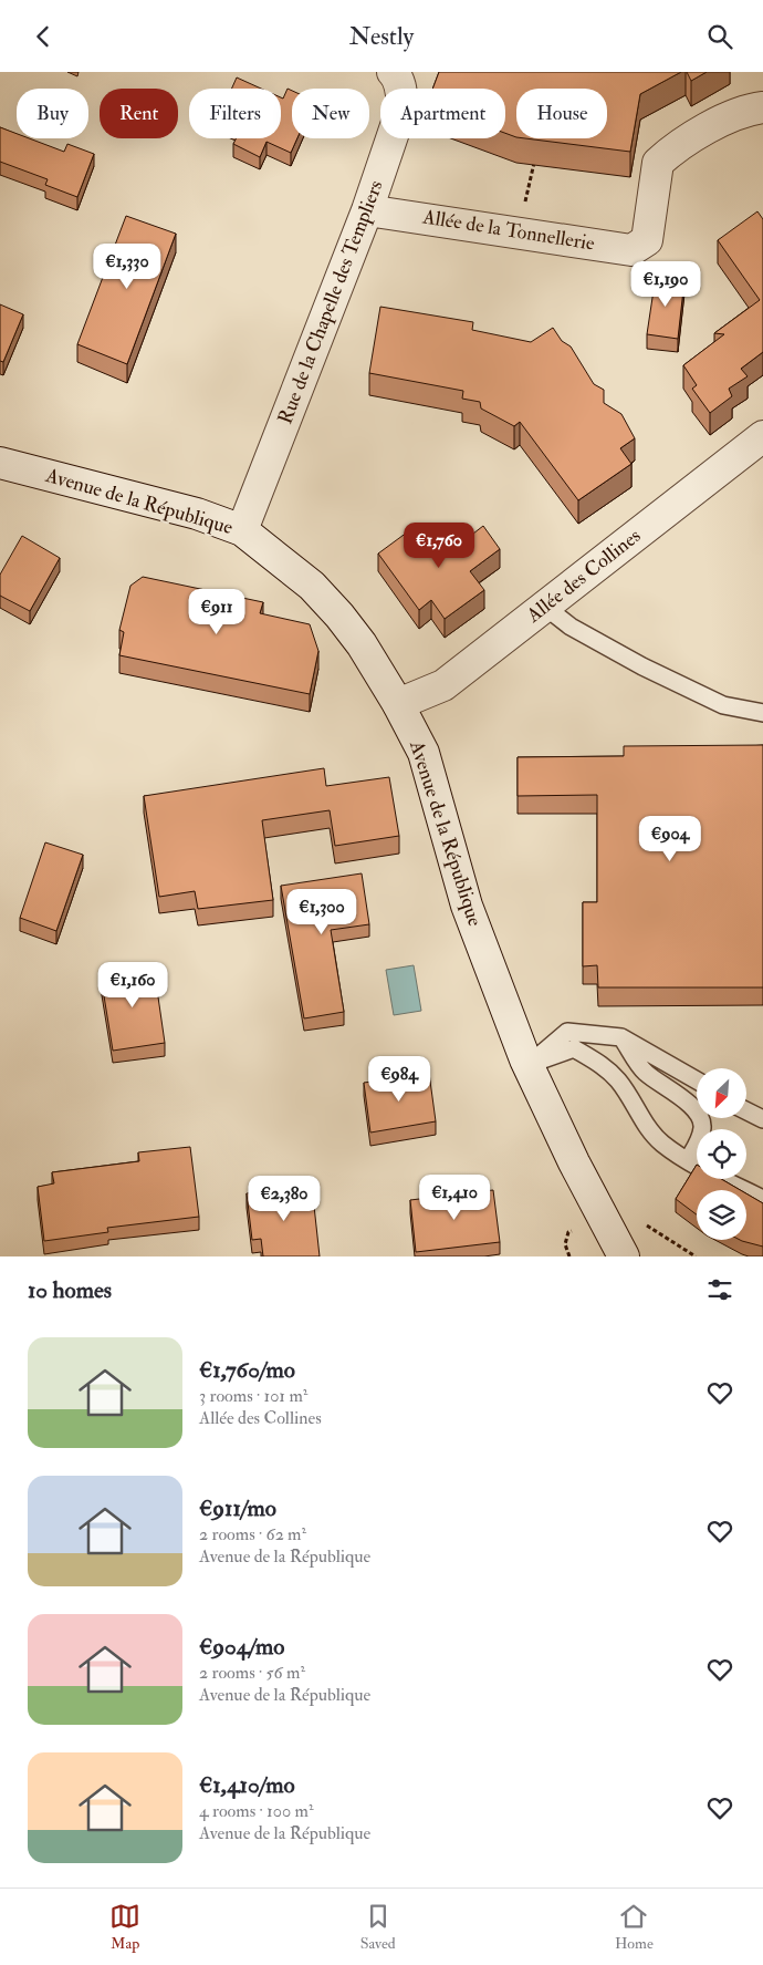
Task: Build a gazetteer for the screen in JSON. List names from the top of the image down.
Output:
{
  "streets": {
    "street": [
      "Allée de la Tonnellerie",
      "Rue de la Chapelle des Templiers",
      "Avenue de la République",
      "Allée des Collines"
    ]
  },
  "crossings": [
    ["Allée de la Tonnellerie", "Rue de la Chapelle des Templiers"],
    ["Rue de la Chapelle des Templiers", "Avenue de la République"],
    ["Avenue de la République", "Allée des Collines"]
  ],
  "north": "bottom left",
  "page": {
    "header": "Nestly",
    "chip": [
      "Buy",
      "Rent",
      "Filters",
      "New",
      "Apartment",
      "House"
    ],
    "price": [
      "€1,330",
      "€1,190",
      "€1,760",
      "€911",
      "€904",
      "€1,300",
      "€1,160",
      "€984",
      "€1,410",
      "€2,380"
    ],
    "heading": "10 homes",
    "list": [
      {
        "name": "€1,760/mo",
        "note": "3 rooms · 101 m² · Allée des Collines"
      },
      {
        "name": "€911/mo",
        "note": "2 rooms · 62 m² · Avenue de la République"
      },
      {
        "name": "€904/mo",
        "note": "2 rooms · 56 m² · Avenue de la République"
      },
      {
        "name": "€1,410/mo",
        "note": "4 rooms · 100 m² · Avenue de la République"
      }
    ],
    "tabs": ["Map", "Saved", "Home"]
  }
}
